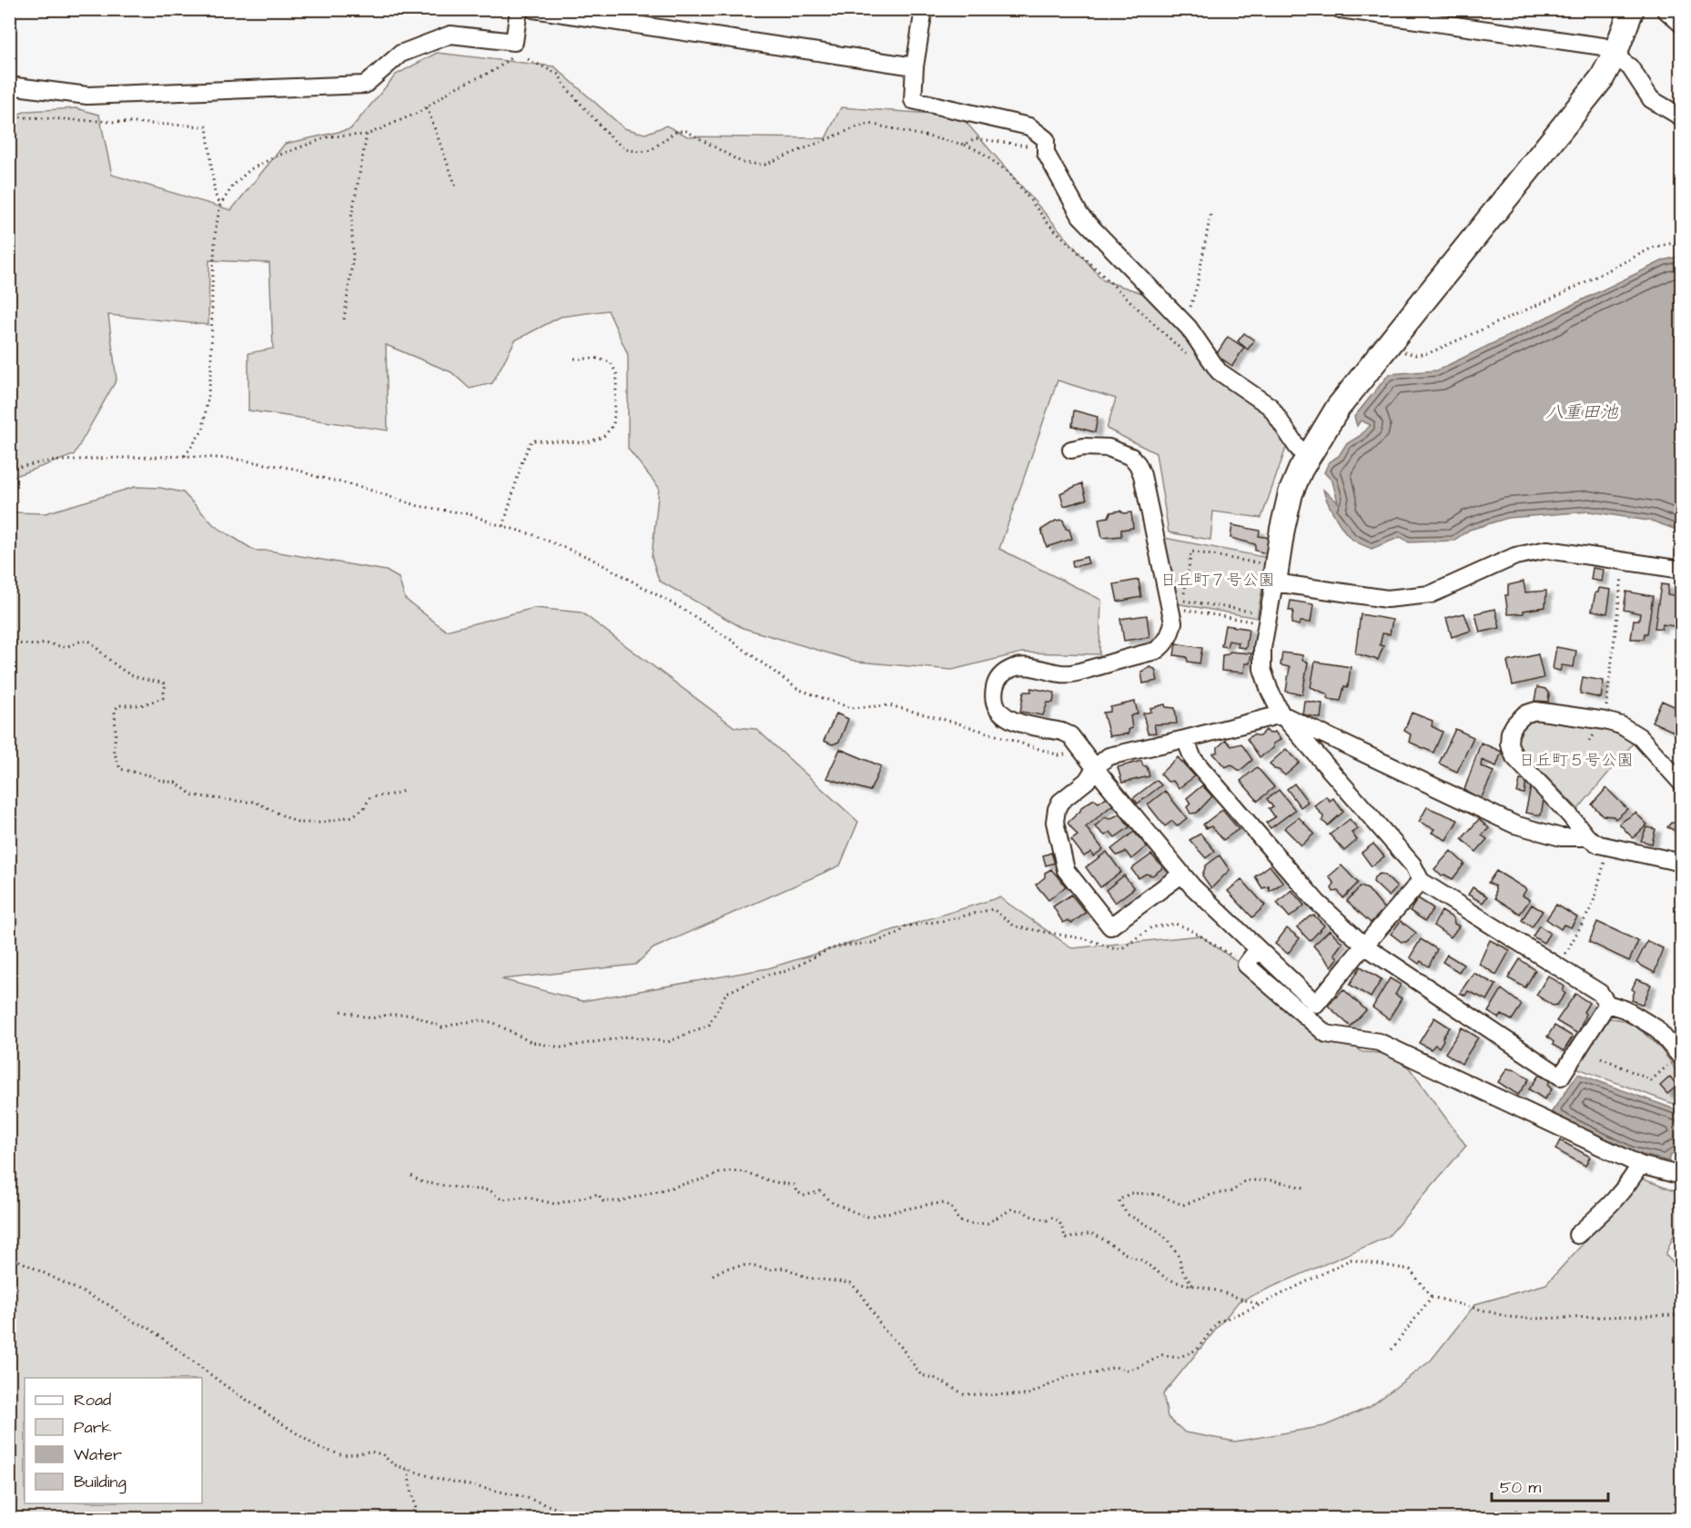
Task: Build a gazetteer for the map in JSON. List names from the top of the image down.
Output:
{
  "water": ["八重田池"],
  "parks": ["日丘町７号公園", "日丘町５号公園"],
  "legend": [
    "Road",
    "Park",
    "Water",
    "Building"
  ],
  "scale_bar": "50 m"
}
